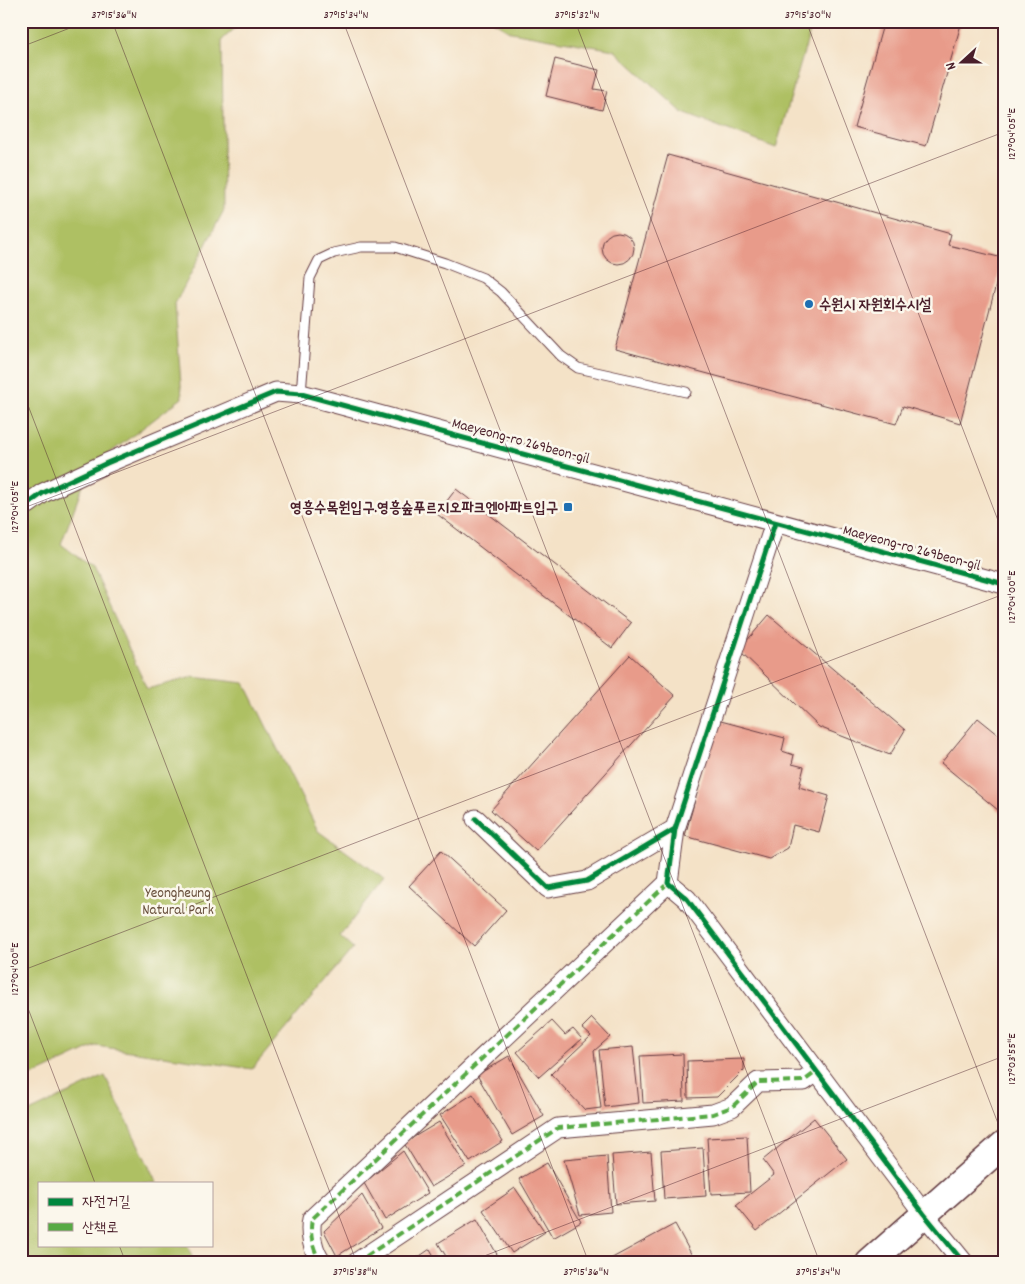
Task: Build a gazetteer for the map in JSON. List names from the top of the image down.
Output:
{
  "streets": {
    "street": ["Maeyeong-ro 269beon-gil"]
  },
  "parks": ["Yeongheung Natural Park"],
  "places": {
    "other": ["수원시 자원회수시설"],
    "transit": ["영흥수목원입구.영흥숲푸르지오파크엔아파트입구"]
  },
  "legend": ["자전거길", "산책로"],
  "north": "left",
  "coordinates": [
    "37°15'36\"N",
    "37°15'34\"N",
    "37°15'32\"N",
    "37°15'30\"N",
    "127°04'05\"E",
    "127°04'00\"E",
    "127°03'55\"E",
    "37°15'38\"N"
  ]
}
